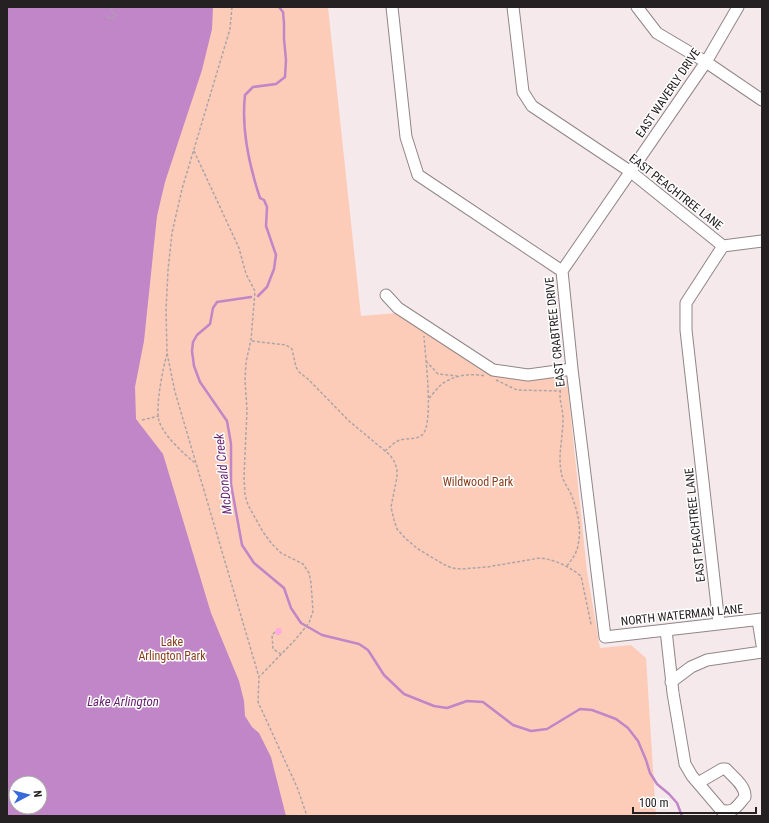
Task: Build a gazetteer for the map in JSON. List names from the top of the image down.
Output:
{
  "streets": {
    "street": [
      "EAST WAVERLY DRIVE",
      "EAST PEACHTREE LANE",
      "EAST CRABTREE DRIVE",
      "NORTH WATERMAN LANE"
    ]
  },
  "crossings": [
    ["EAST WAVERLY DRIVE", "EAST PEACHTREE LANE"],
    ["EAST WAVERLY DRIVE", "EAST CRABTREE DRIVE"],
    ["EAST PEACHTREE LANE", "NORTH WATERMAN LANE"],
    ["EAST CRABTREE DRIVE", "NORTH WATERMAN LANE"]
  ],
  "water": ["McDonald Creek", "Lake Arlington"],
  "parks": ["Wildwood Park", "Lake Arlington Park"],
  "scale_bar": "100 m",
  "north": "right"
}
